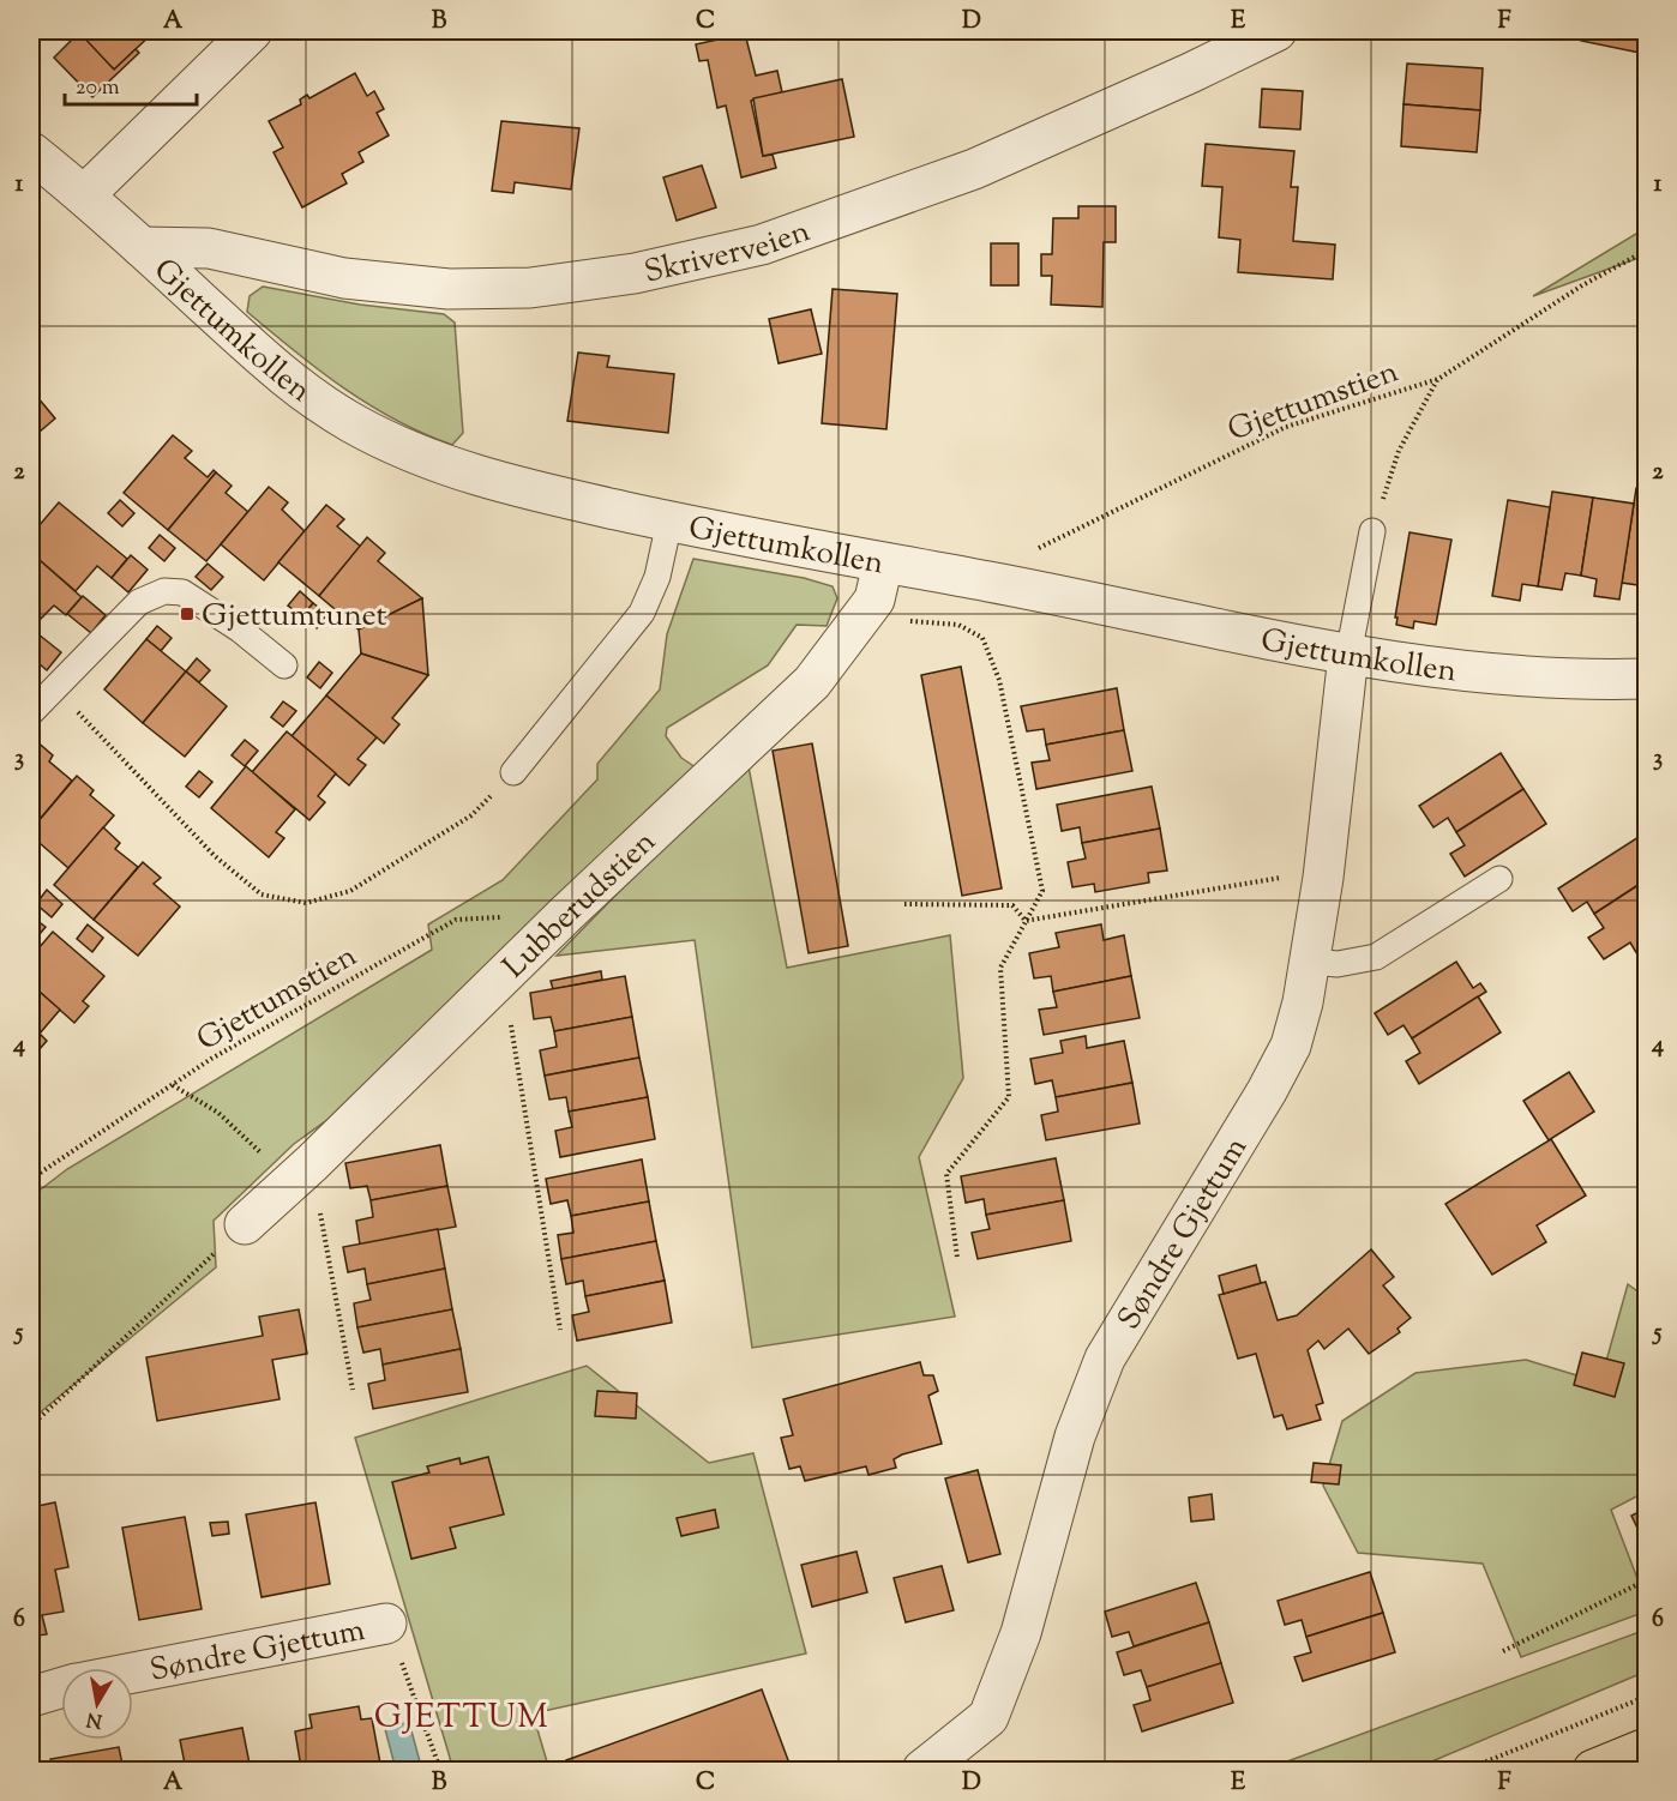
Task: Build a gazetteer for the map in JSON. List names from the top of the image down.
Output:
{
  "streets": {
    "street": [
      "Skriverveien",
      "Gjettumkollen",
      "Lubberudstien",
      "Søndre Gjettum"
    ],
    "path": ["Gjettumstien"]
  },
  "crossings": [
    ["Skriverveien", "Gjettumkollen"],
    ["Gjettumkollen", "Gjettumstien"],
    ["Gjettumkollen", "Lubberudstien"],
    ["Gjettumkollen", "Søndre Gjettum"],
    ["Gjettumstien", "Lubberudstien"]
  ],
  "districts": ["GJETTUM"],
  "places": {
    "transit": ["Gjettumtunet"]
  },
  "scale_bar": "20 m",
  "north": "bottom",
  "grid": {
    "columns": [
      "A",
      "B",
      "C",
      "D",
      "E",
      "F"
    ],
    "rows": [
      "1",
      "2",
      "3",
      "4",
      "5",
      "6"
    ]
  }
}
